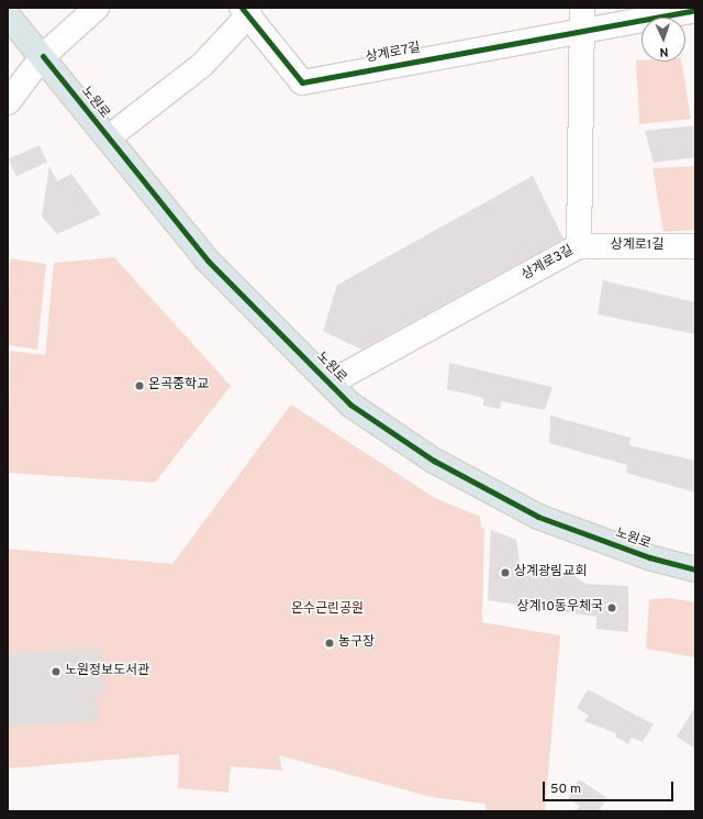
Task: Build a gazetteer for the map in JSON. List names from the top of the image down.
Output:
{
  "streets": {
    "main road": ["노원로"],
    "street": ["상계로7길", "상계로1길", "상계로3길"]
  },
  "crossings": [
    ["상계로7길", "노원로"],
    ["상계로7길", "상계로3길"],
    ["노원로", "상계로3길"],
    ["상계로1길", "상계로3길"]
  ],
  "parks": ["온수근린공원"],
  "places": [
    "온곡중학교",
    "상계광림교회",
    "상계10동우체국",
    "농구장",
    "노원정보도서관"
  ],
  "scale_bar": "50 m",
  "north": "bottom"
}
